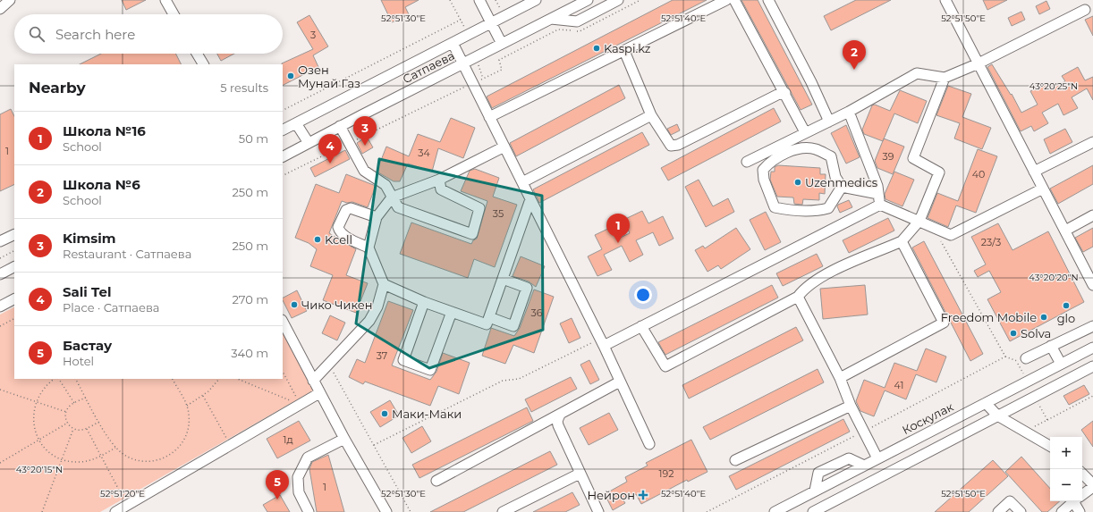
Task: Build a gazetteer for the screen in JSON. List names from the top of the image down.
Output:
{
  "streets": {
    "street": ["Сатпаева", "Коскулак"]
  },
  "places": {
    "other": [
      "Kaspi.kz",
      "Озен Мунай Газ",
      "Uzenmedics",
      "Kcell",
      "Чико Чикен",
      "glo",
      "Freedom Mobile",
      "Solva",
      "Маки-Маки"
    ],
    "health": ["Нейрон"]
  },
  "house_numbers": [
    "3",
    "1",
    "34",
    "39",
    "40",
    "35",
    "23/3",
    "36",
    "37",
    "41",
    "1д",
    "192",
    "1"
  ],
  "page": {
    "search": "Search here",
    "pins": [
      "2",
      "3",
      "4",
      "1",
      "5"
    ],
    "heading": ["Nearby", "5 results"],
    "list": [
      {
        "mark": "1",
        "name": "Школа №16",
        "note": "School",
        "value": "50 m"
      },
      {
        "mark": "2",
        "name": "Школа №6",
        "note": "School",
        "value": "250 m"
      },
      {
        "mark": "3",
        "name": "Kimsim",
        "note": "Restaurant · Сатпаева",
        "value": "250 m"
      },
      {
        "mark": "4",
        "name": "Sali Tel",
        "note": "Place · Сатпаева",
        "value": "270 m"
      },
      {
        "mark": "5",
        "name": "Бастау",
        "note": "Hotel",
        "value": "340 m"
      }
    ],
    "map_buttons": ["+", "−"]
  },
  "coordinates": [
    "52°51'30\"E",
    "52°51'40\"E",
    "52°51'50\"E",
    "43°20'25\"N",
    "43°20'20\"N",
    "43°20'15\"N",
    "52°51'20\"E"
  ]
}
